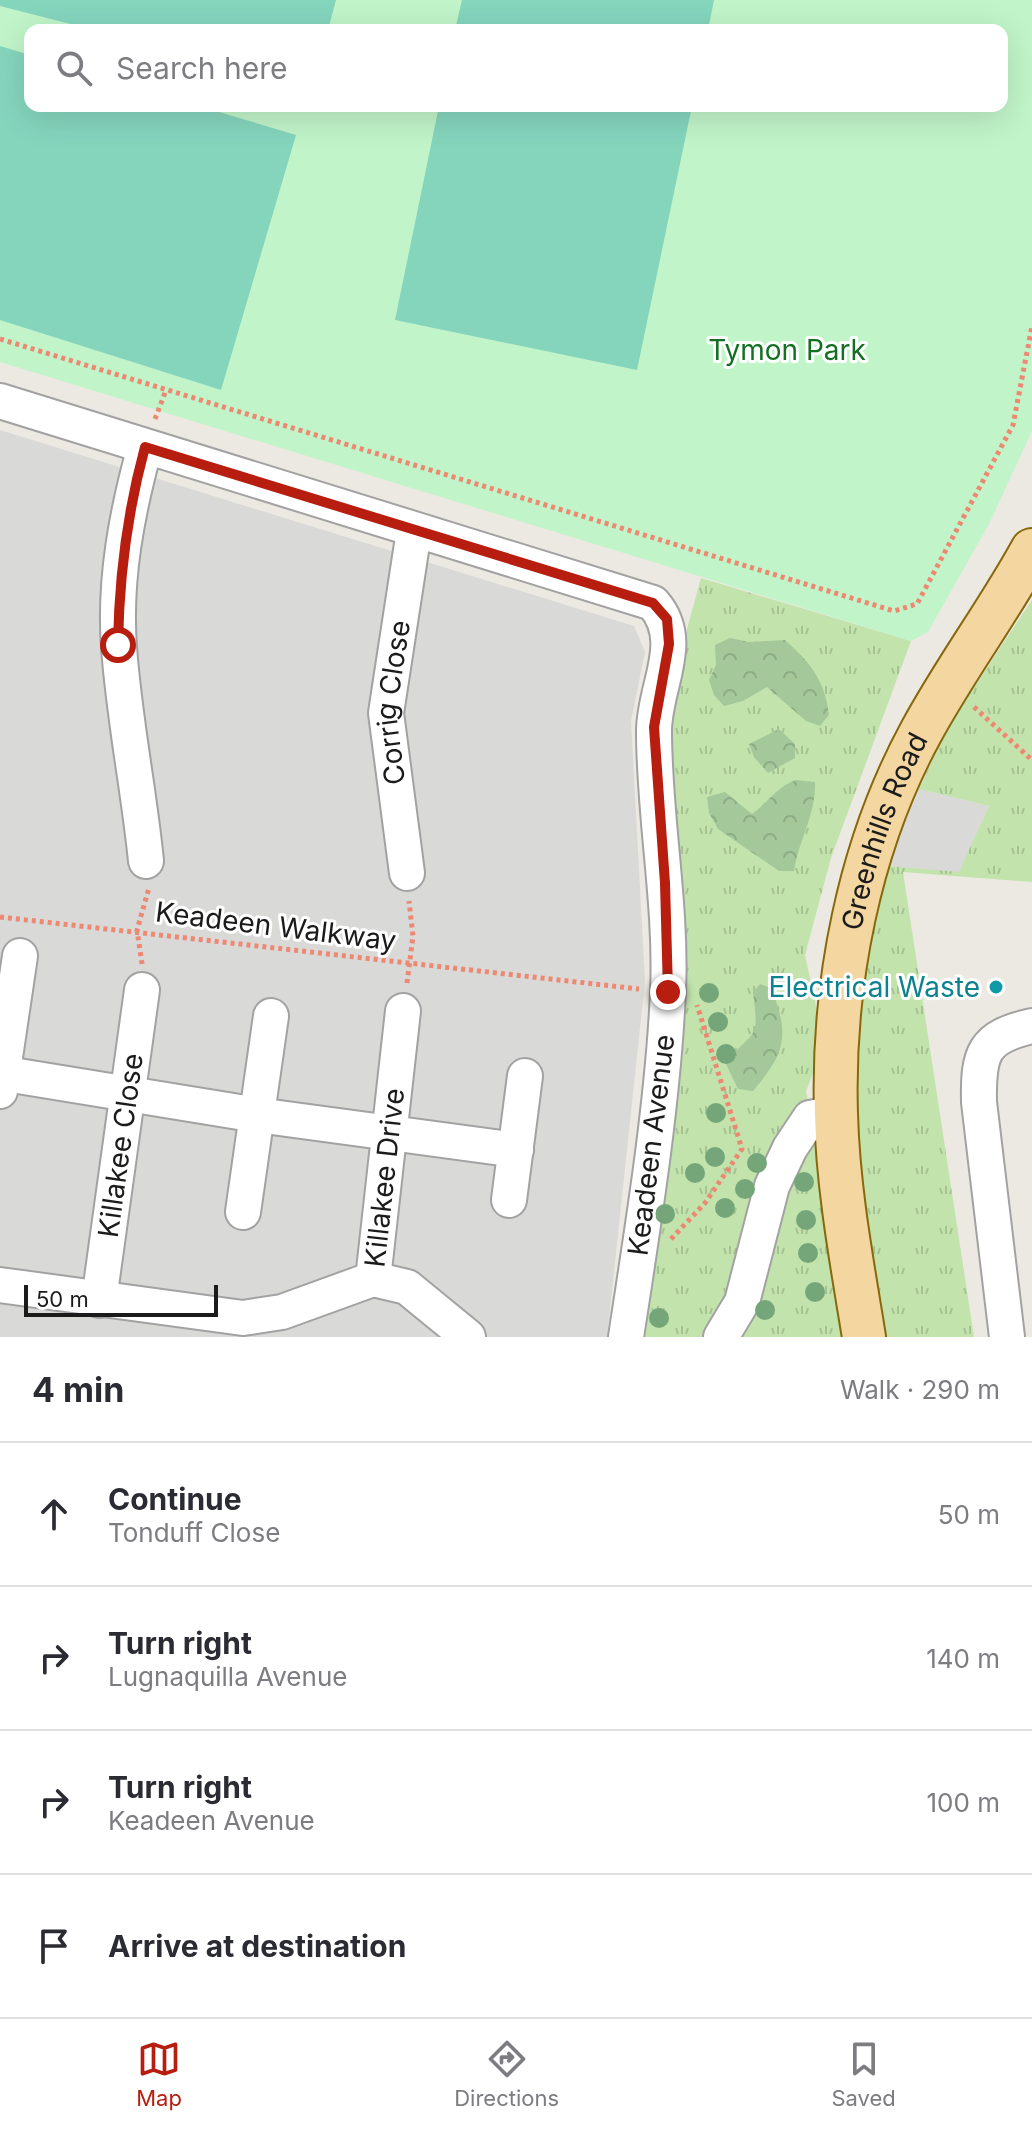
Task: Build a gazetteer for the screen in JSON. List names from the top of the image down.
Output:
{
  "streets": {
    "main road": ["Greenhills Road"],
    "street": [
      "Corrig Close",
      "Killakee Close",
      "Keadeen Avenue",
      "Killakee Drive"
    ],
    "path": ["Keadeen Walkway"]
  },
  "crossings": [
    ["Corrig Close", "Keadeen Walkway"],
    ["Corrig Close", "Keadeen Avenue"],
    ["Keadeen Walkway", "Killakee Close"]
  ],
  "parks": ["Tymon Park"],
  "places": ["Electrical Waste"],
  "scale_bar": "50 m",
  "page": {
    "search": "Search here",
    "scale": "50 m",
    "heading": ["4 min", "Walk · 290 m"],
    "list": [
      ["Continue", "Tonduff Close", "50 m"],
      ["Turn right", "Lugnaquilla Avenue", "140 m"],
      ["Turn right", "Keadeen Avenue", "100 m"],
      "Arrive at destination"
    ],
    "nav": ["Map", "Directions", "Saved"]
  }
}
